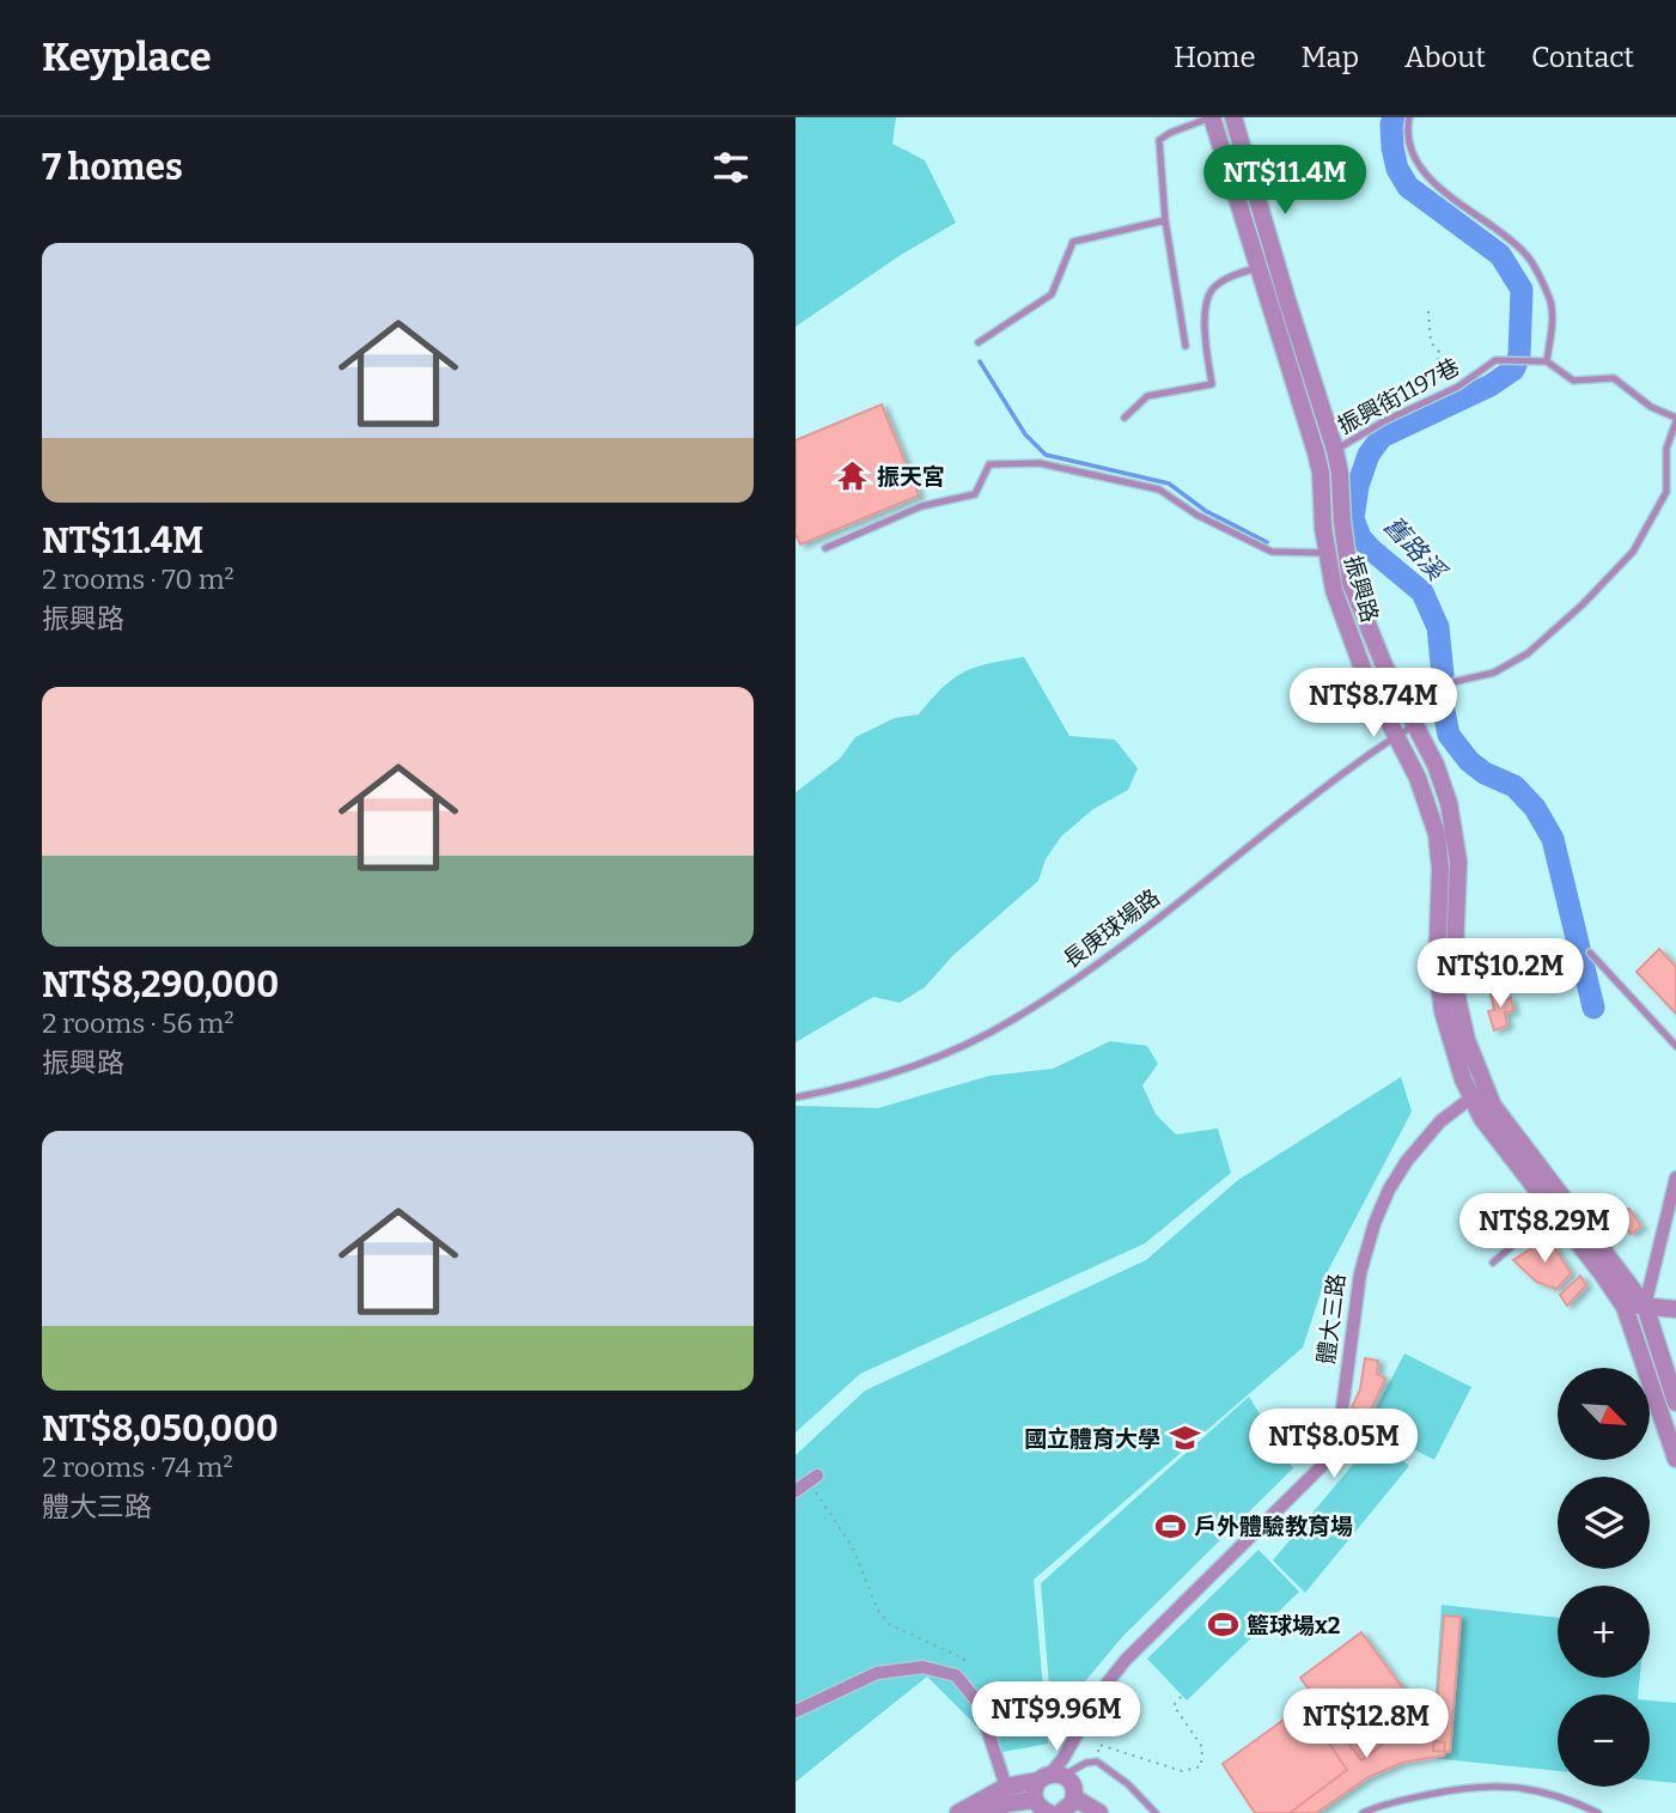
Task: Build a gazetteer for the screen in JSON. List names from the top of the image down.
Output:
{
  "streets": {
    "street": ["振興路", "體大三路"],
    "lane": ["振興街1197巷", "長庚球場路"]
  },
  "crossings": [
    ["振興街1197巷", "振興路"],
    ["振興路", "長庚球場路"],
    ["振興路", "體大三路"]
  ],
  "water": ["舊路溪"],
  "places": {
    "temple": ["振天宮"],
    "school or university": ["國立體育大學"],
    "sports": ["戶外體驗教育場", "籃球場x2"]
  },
  "north": "bottom right",
  "page": {
    "header": "Keyplace",
    "nav": [
      "Home",
      "Map",
      "About",
      "Contact"
    ],
    "heading": "7 homes",
    "price": [
      "NT$11.4M",
      "NT$8.74M",
      "NT$10.2M",
      "NT$8.29M",
      "NT$8.05M",
      "NT$9.96M",
      "NT$12.8M"
    ],
    "list": [
      {
        "name": "NT$11.4M",
        "note": "2 rooms · 70 m² · 振興路"
      },
      {
        "name": "NT$8,290,000",
        "note": "2 rooms · 56 m² · 振興路"
      },
      {
        "name": "NT$8,050,000",
        "note": "2 rooms · 74 m² · 體大三路"
      }
    ],
    "map_buttons": ["+", "−"]
  }
}
